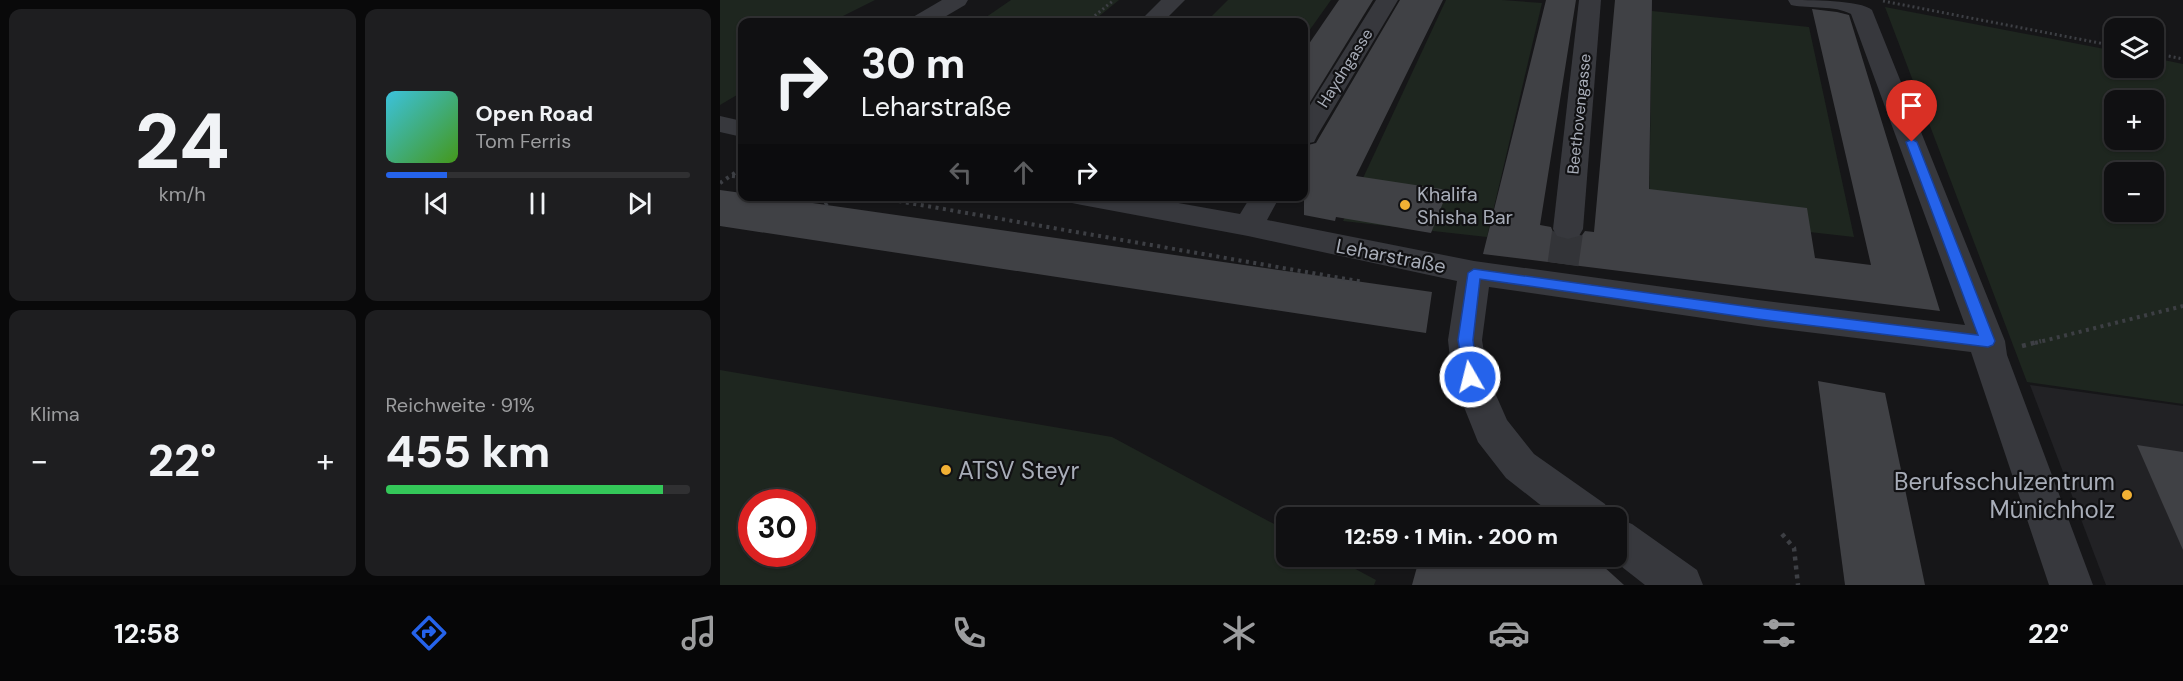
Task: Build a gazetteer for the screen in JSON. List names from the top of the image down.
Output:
{
  "streets": {
    "street": ["Haydngasse", "Beethovengasse", "Leharstraße"]
  },
  "places": ["Khalifa Shisha Bar", "ATSV Steyr", "Berufsschulzentrum Münichholz"],
  "page": {
    "tile": [
      ["24", "km/h"],
      "Klima",
      ["Reichweite · 91%", "455 km"]
    ],
    "map_buttons": ["+", "−"],
    "turn": ["30 m", "Leharstraße"],
    "song": ["Open Road", "Tom Ferris"],
    "heat": ["−", "22°", "+"],
    "limit": "30",
    "trip": "12:59 · 1 Min. · 200 m",
    "tabs": ["12:58", "22°"]
  }
}
